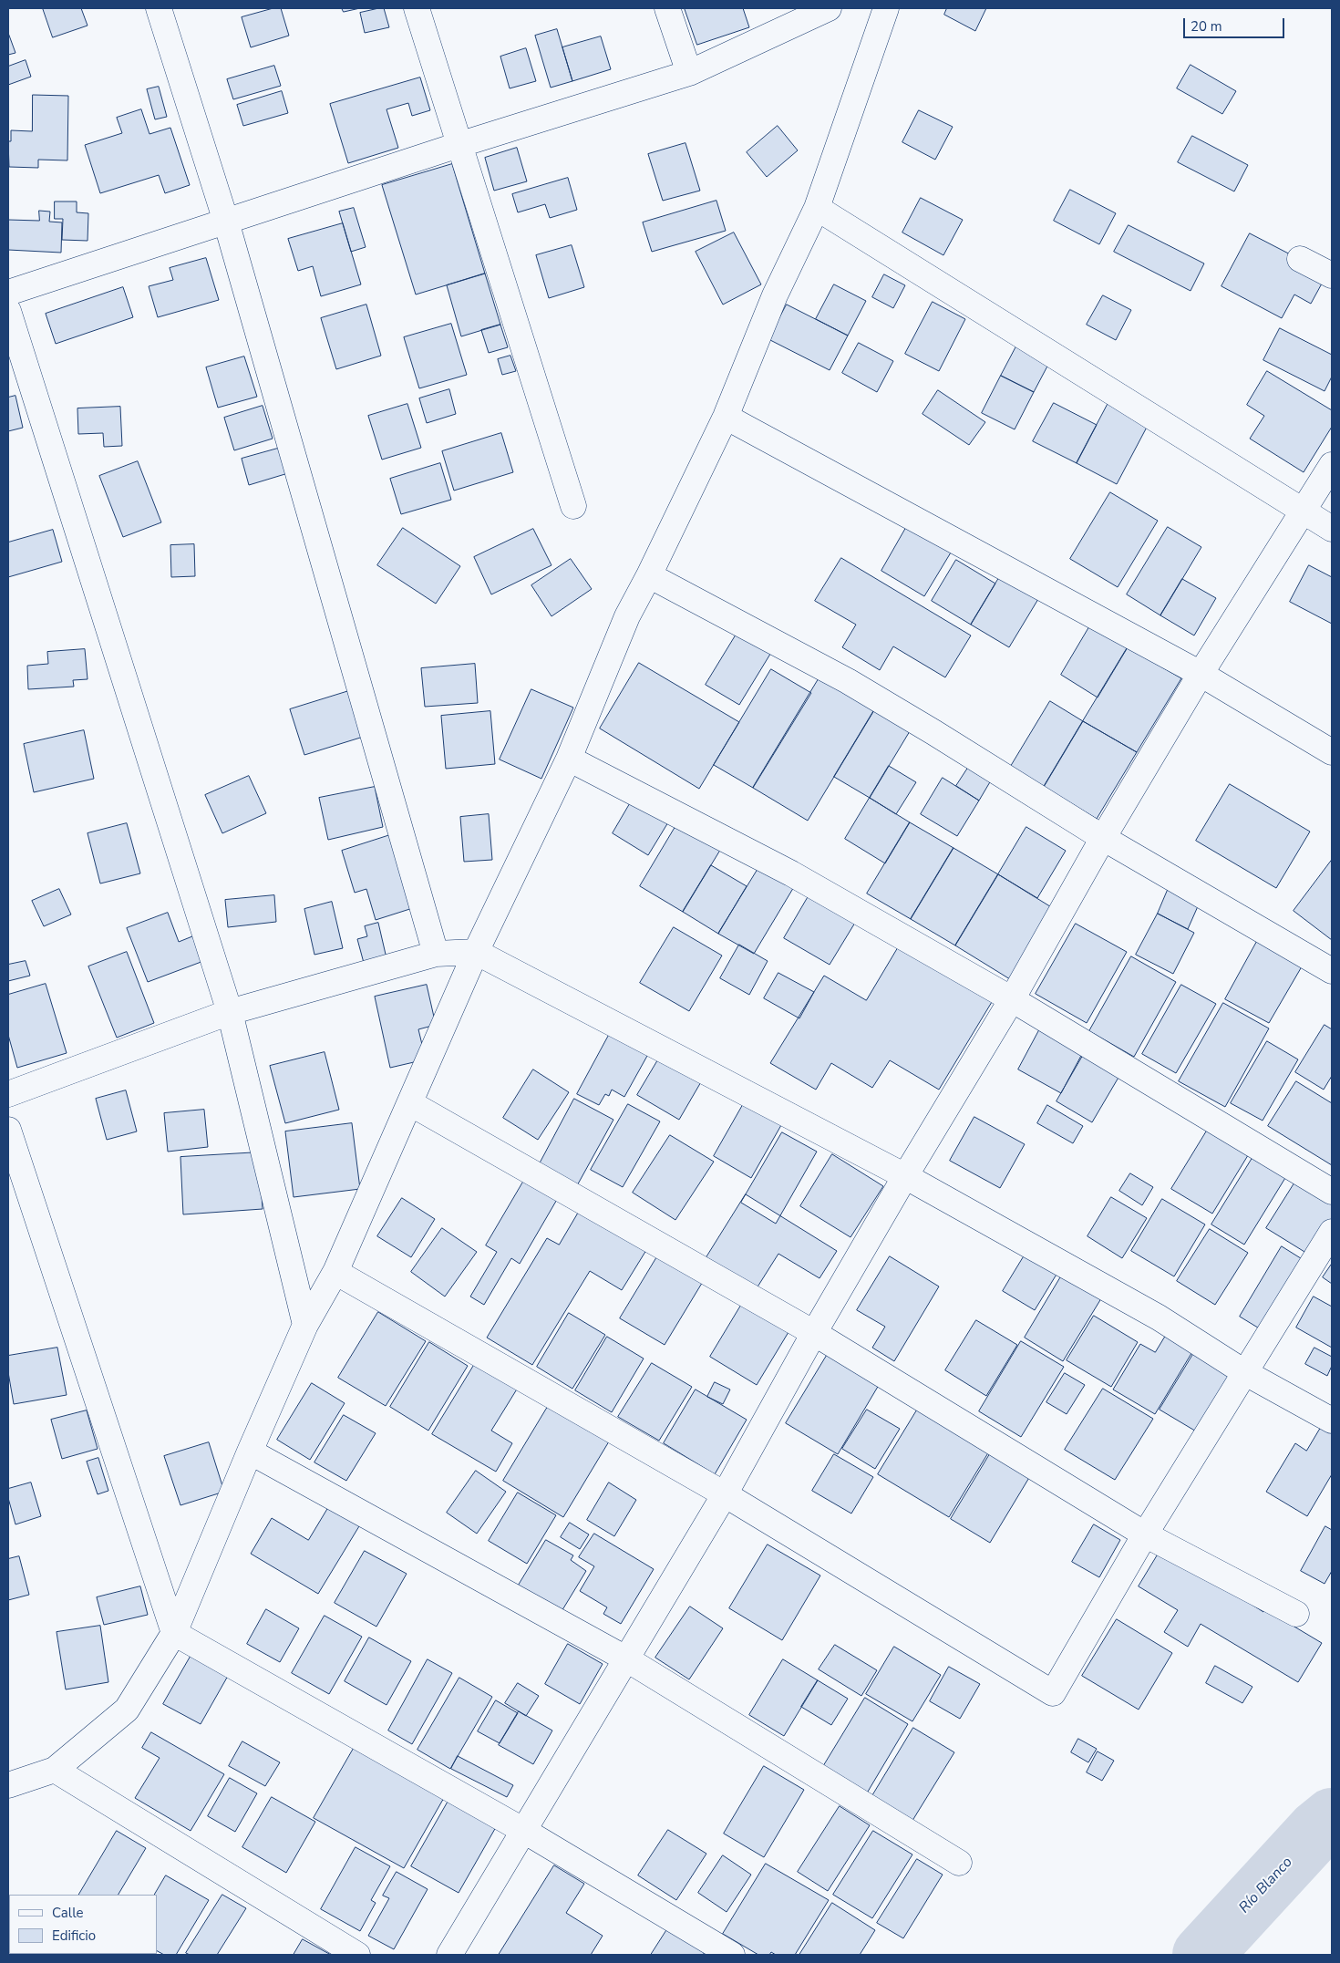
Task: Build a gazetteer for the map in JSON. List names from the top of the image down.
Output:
{
  "water": ["Río Blanco"],
  "legend": ["Calle", "Edificio"],
  "scale_bar": "20 m"
}
